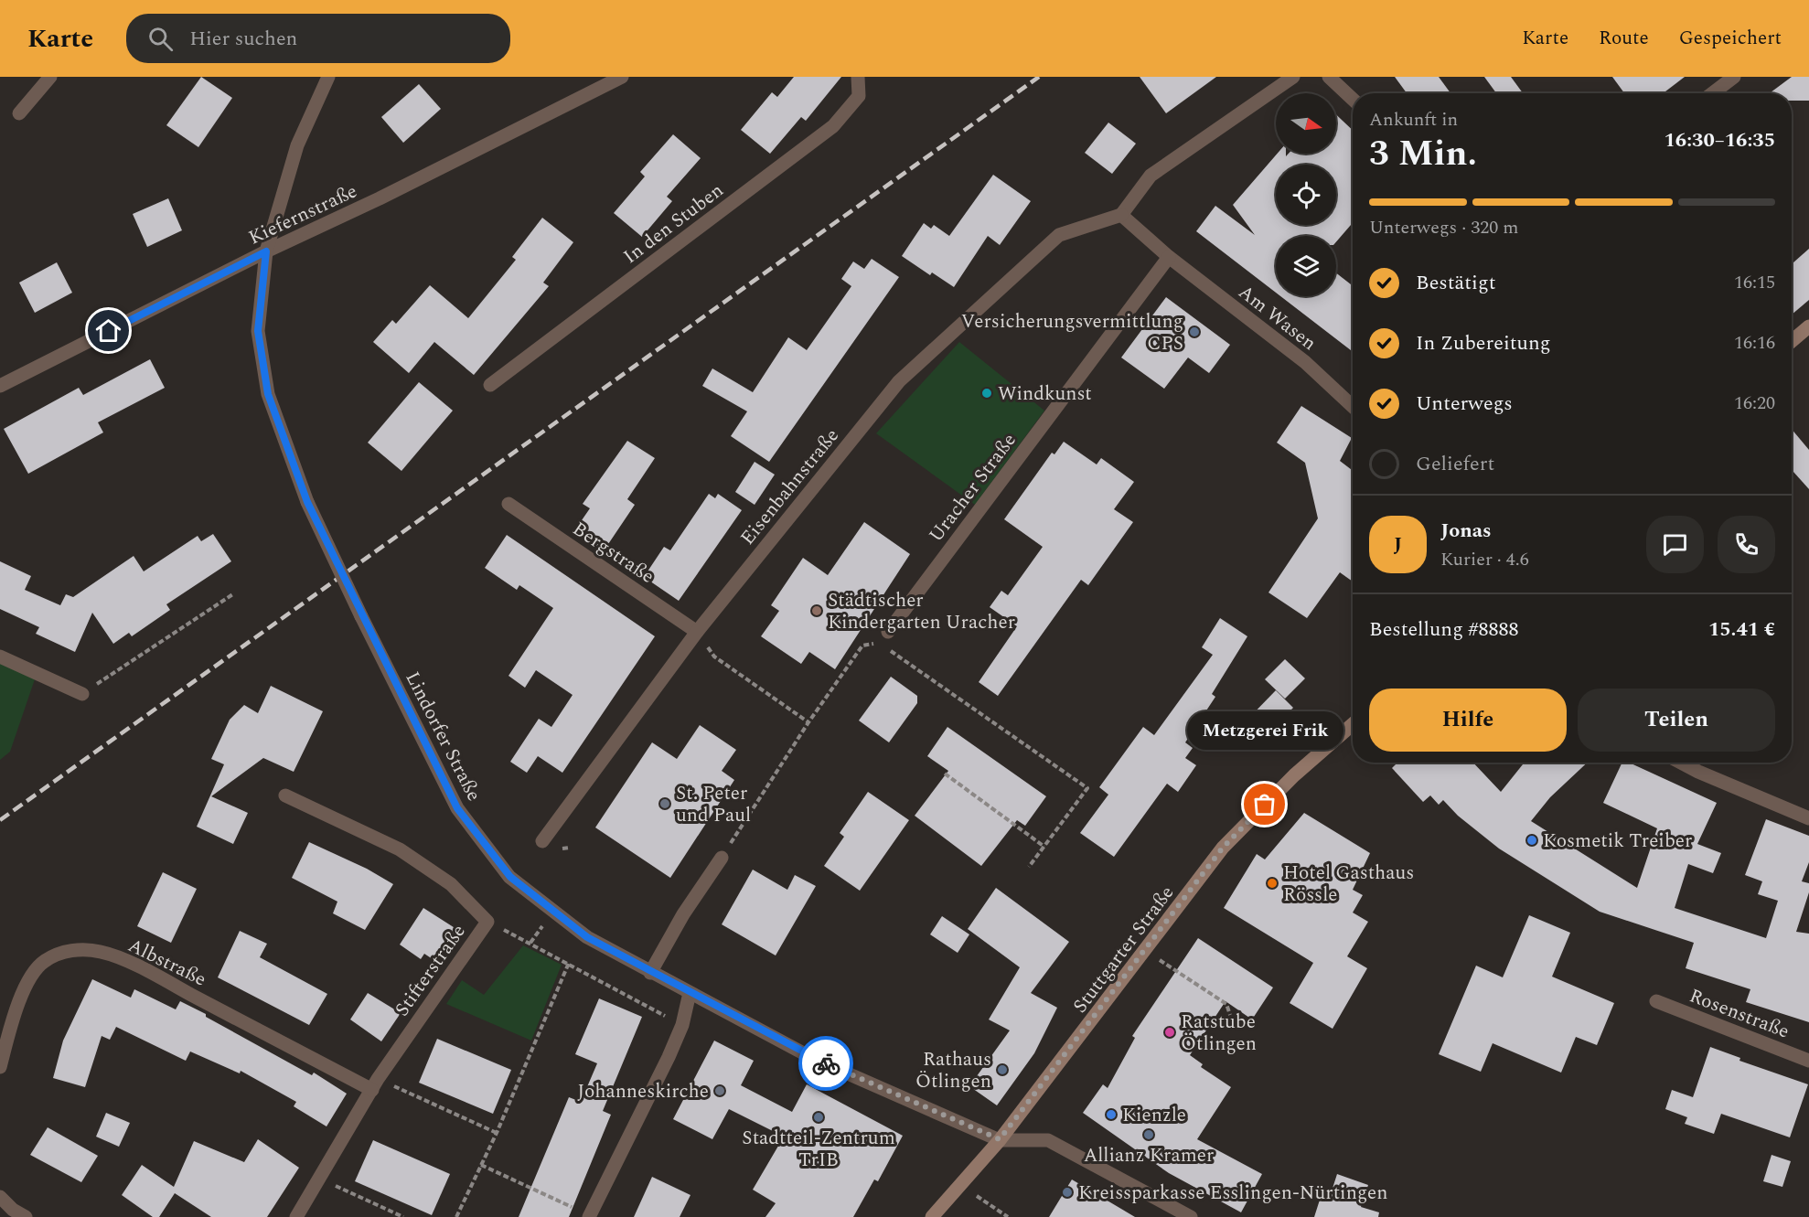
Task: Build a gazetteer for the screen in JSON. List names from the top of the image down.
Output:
{
  "streets": {
    "main road": ["Stuttgarter Straße"],
    "street": [
      "Kiefernstraße",
      "In den Stuben",
      "Am Wasen",
      "Eisenbahnstraße",
      "Uracher Straße",
      "Bergstraße",
      "Lindorfer Straße",
      "Albstraße",
      "Stifterstraße",
      "Rosenstraße"
    ]
  },
  "crossings": [
    ["Kiefernstraße", "Lindorfer Straße"],
    ["Am Wasen", "Uracher Straße"],
    ["Eisenbahnstraße", "Bergstraße"],
    ["Lindorfer Straße", "Stuttgarter Straße"],
    ["Albstraße", "Stifterstraße"]
  ],
  "places": [
    "Versicherungsvermittlung CPS",
    "Windkunst",
    "Städtischer Kindergarten Uracher",
    "St. Peter und Paul",
    "Metzgerei Frik",
    "Kosmetik Treiber",
    "Hotel Gasthaus Rössle",
    "Ratstube Ötlingen",
    "Rathaus Ötlingen",
    "Johanneskirche",
    "Kienzle",
    "Stadtteil-Zentrum TrIB",
    "Allianz Kramer",
    "Kreissparkasse Esslingen-Nürtingen"
  ],
  "north": "right",
  "page": {
    "header": "Karte",
    "search": "Hier suchen",
    "nav": ["Karte", "Route", "Gespeichert"],
    "heading": ["3 Min.", "Ankunft in", "16:30–16:35"],
    "panel": [
      "Jonas",
      "Kurier · 4.6",
      "Bestellung #8888",
      "15.41 €"
    ],
    "bar": "Unterwegs · 320 m",
    "list": [
      ["Bestätigt", "16:15"],
      ["In Zubereitung", "16:16"],
      ["Unterwegs", "16:20"],
      "Geliefert"
    ],
    "round": "J",
    "buttons": ["Hilfe", "Teilen"],
    "bubble": "Metzgerei Frik"
  }
}
